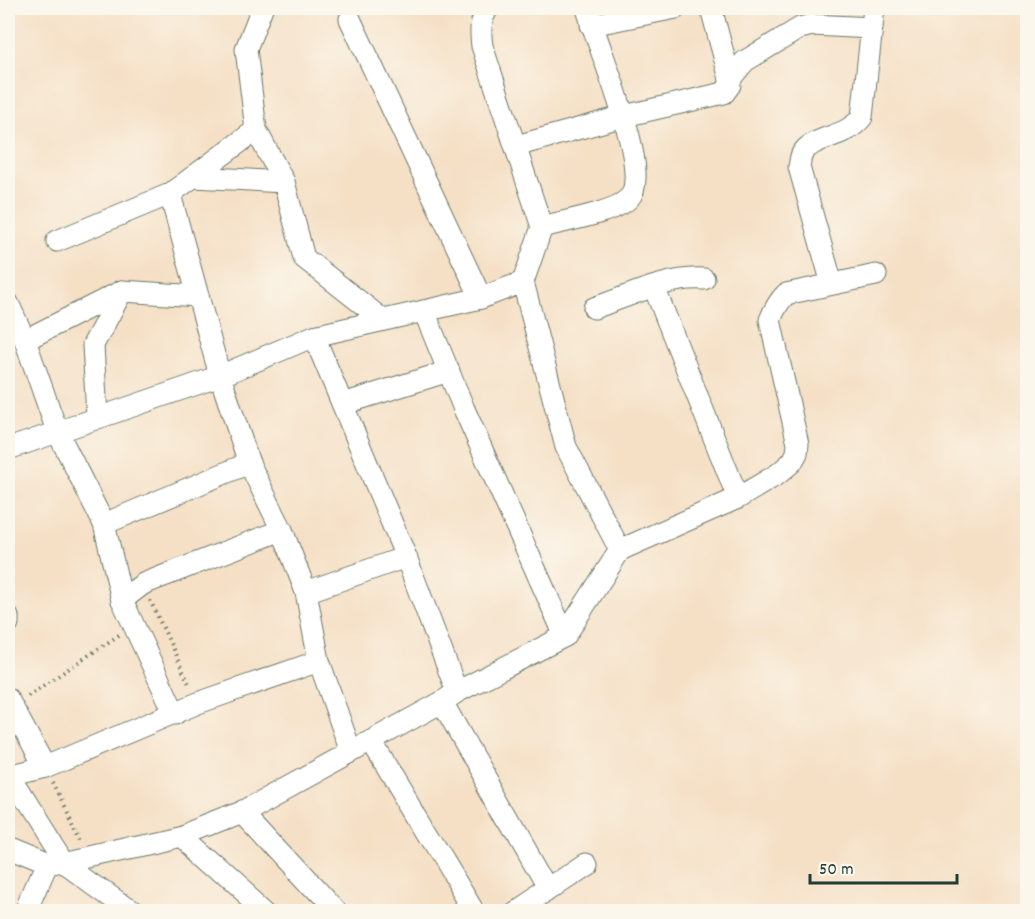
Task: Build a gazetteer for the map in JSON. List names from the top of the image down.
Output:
{
  "scale_bar": "50 m"
}
